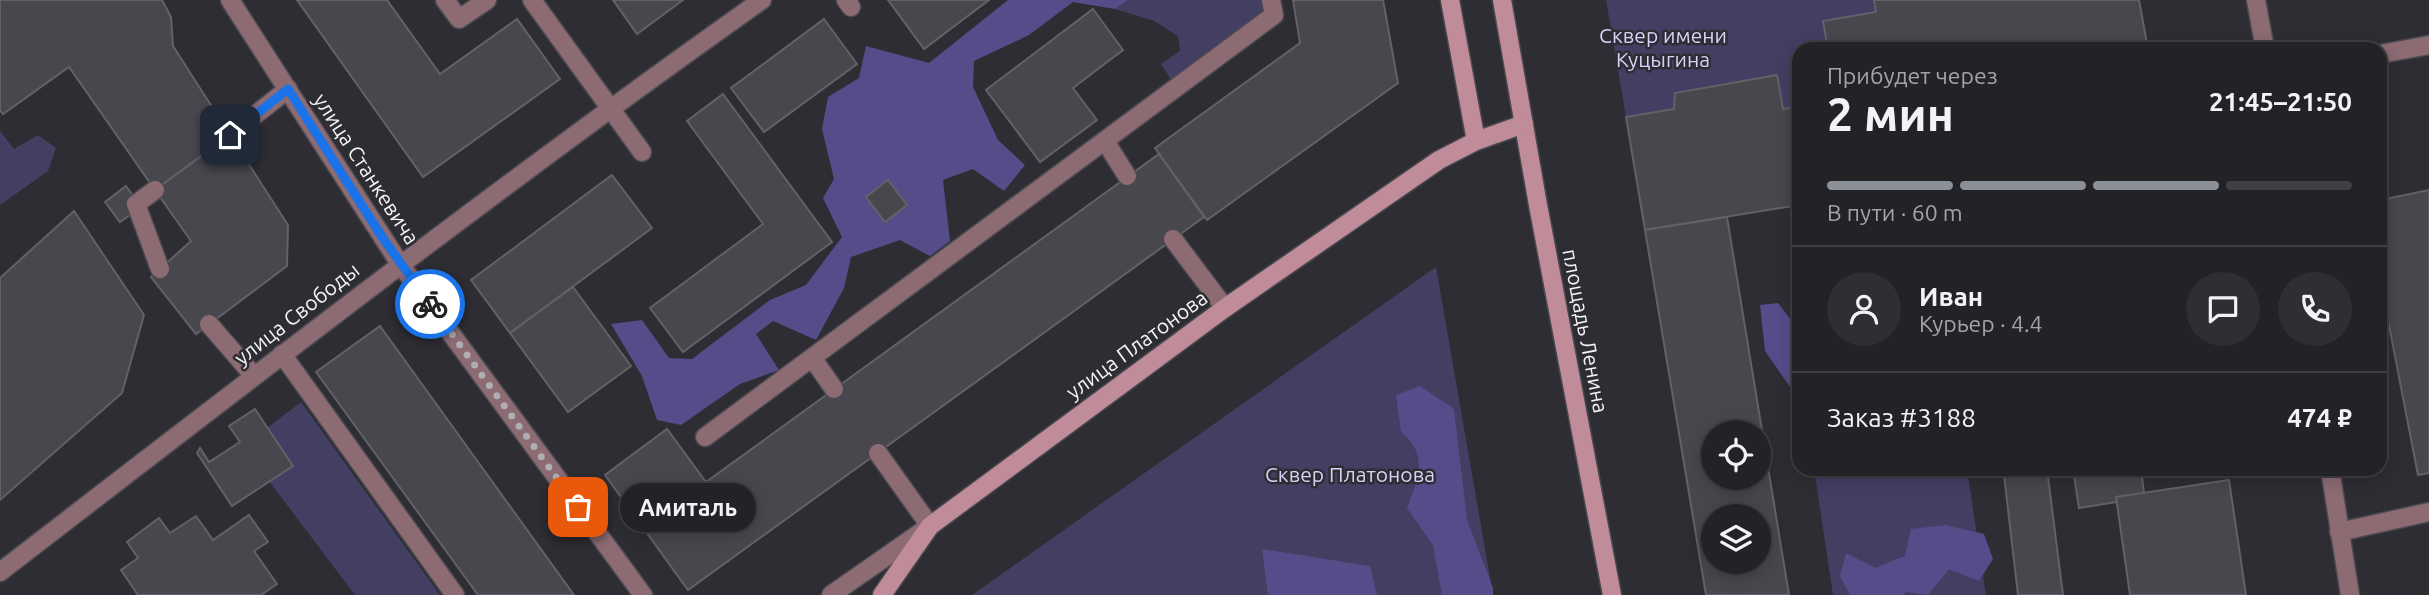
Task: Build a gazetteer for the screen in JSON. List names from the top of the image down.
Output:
{
  "streets": {
    "main road": ["площадь Ленина", "улица Платонова"],
    "street": ["улица Станкевича", "улица Свободы"]
  },
  "crossings": [
    ["улица Станкевича", "улица Свободы"]
  ],
  "parks": ["Сквер имени Куцыгина", "Сквер Платонова"],
  "places": ["Амиталь"],
  "page": {
    "heading": ["2 мин", "Прибудет через", "21:45–21:50"],
    "panel": [
      "Иван",
      "Курьер · 4.4",
      "Заказ #3188",
      "474 ₽"
    ],
    "bar": "В пути · 60 m",
    "bubble": "Амиталь"
  }
}
